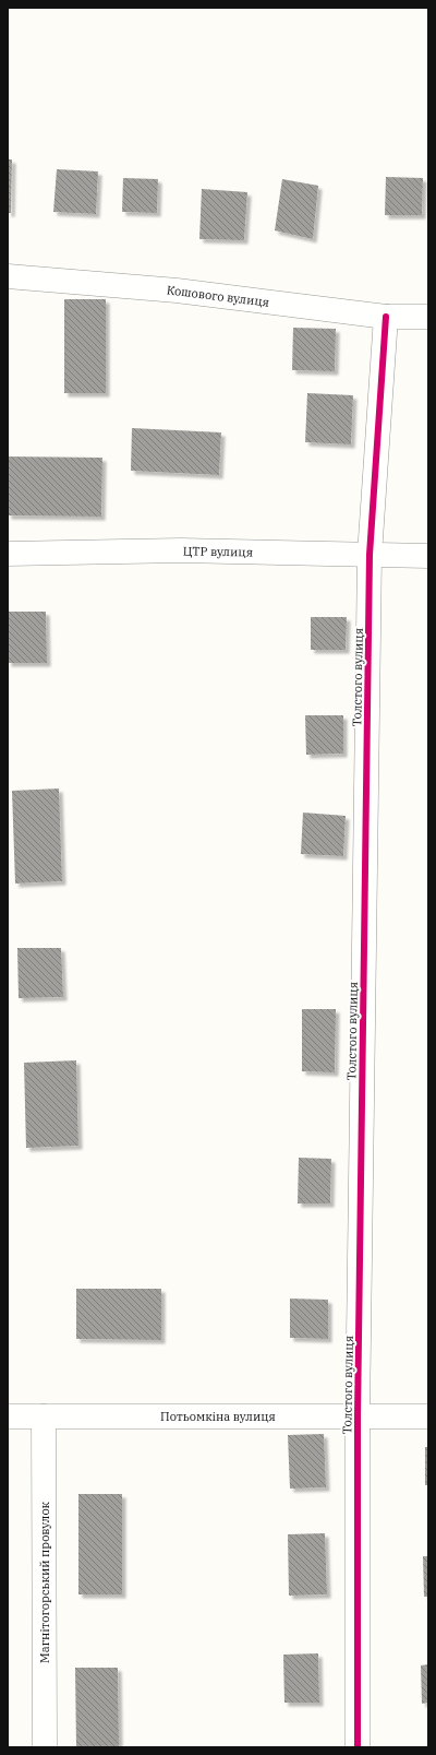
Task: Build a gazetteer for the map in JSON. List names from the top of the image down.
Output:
{
  "streets": {
    "street": [
      "Кошового вулиця",
      "ЦТР вулиця",
      "Толстого вулиця",
      "Потьомкіна вулиця",
      "Магнітогорський провулок"
    ]
  },
  "crossings": [
    ["Кошового вулиця", "Толстого вулиця"],
    ["ЦТР вулиця", "Толстого вулиця"],
    ["Толстого вулиця", "Потьомкіна вулиця"],
    ["Потьомкіна вулиця", "Магнітогорський провулок"]
  ]
}
